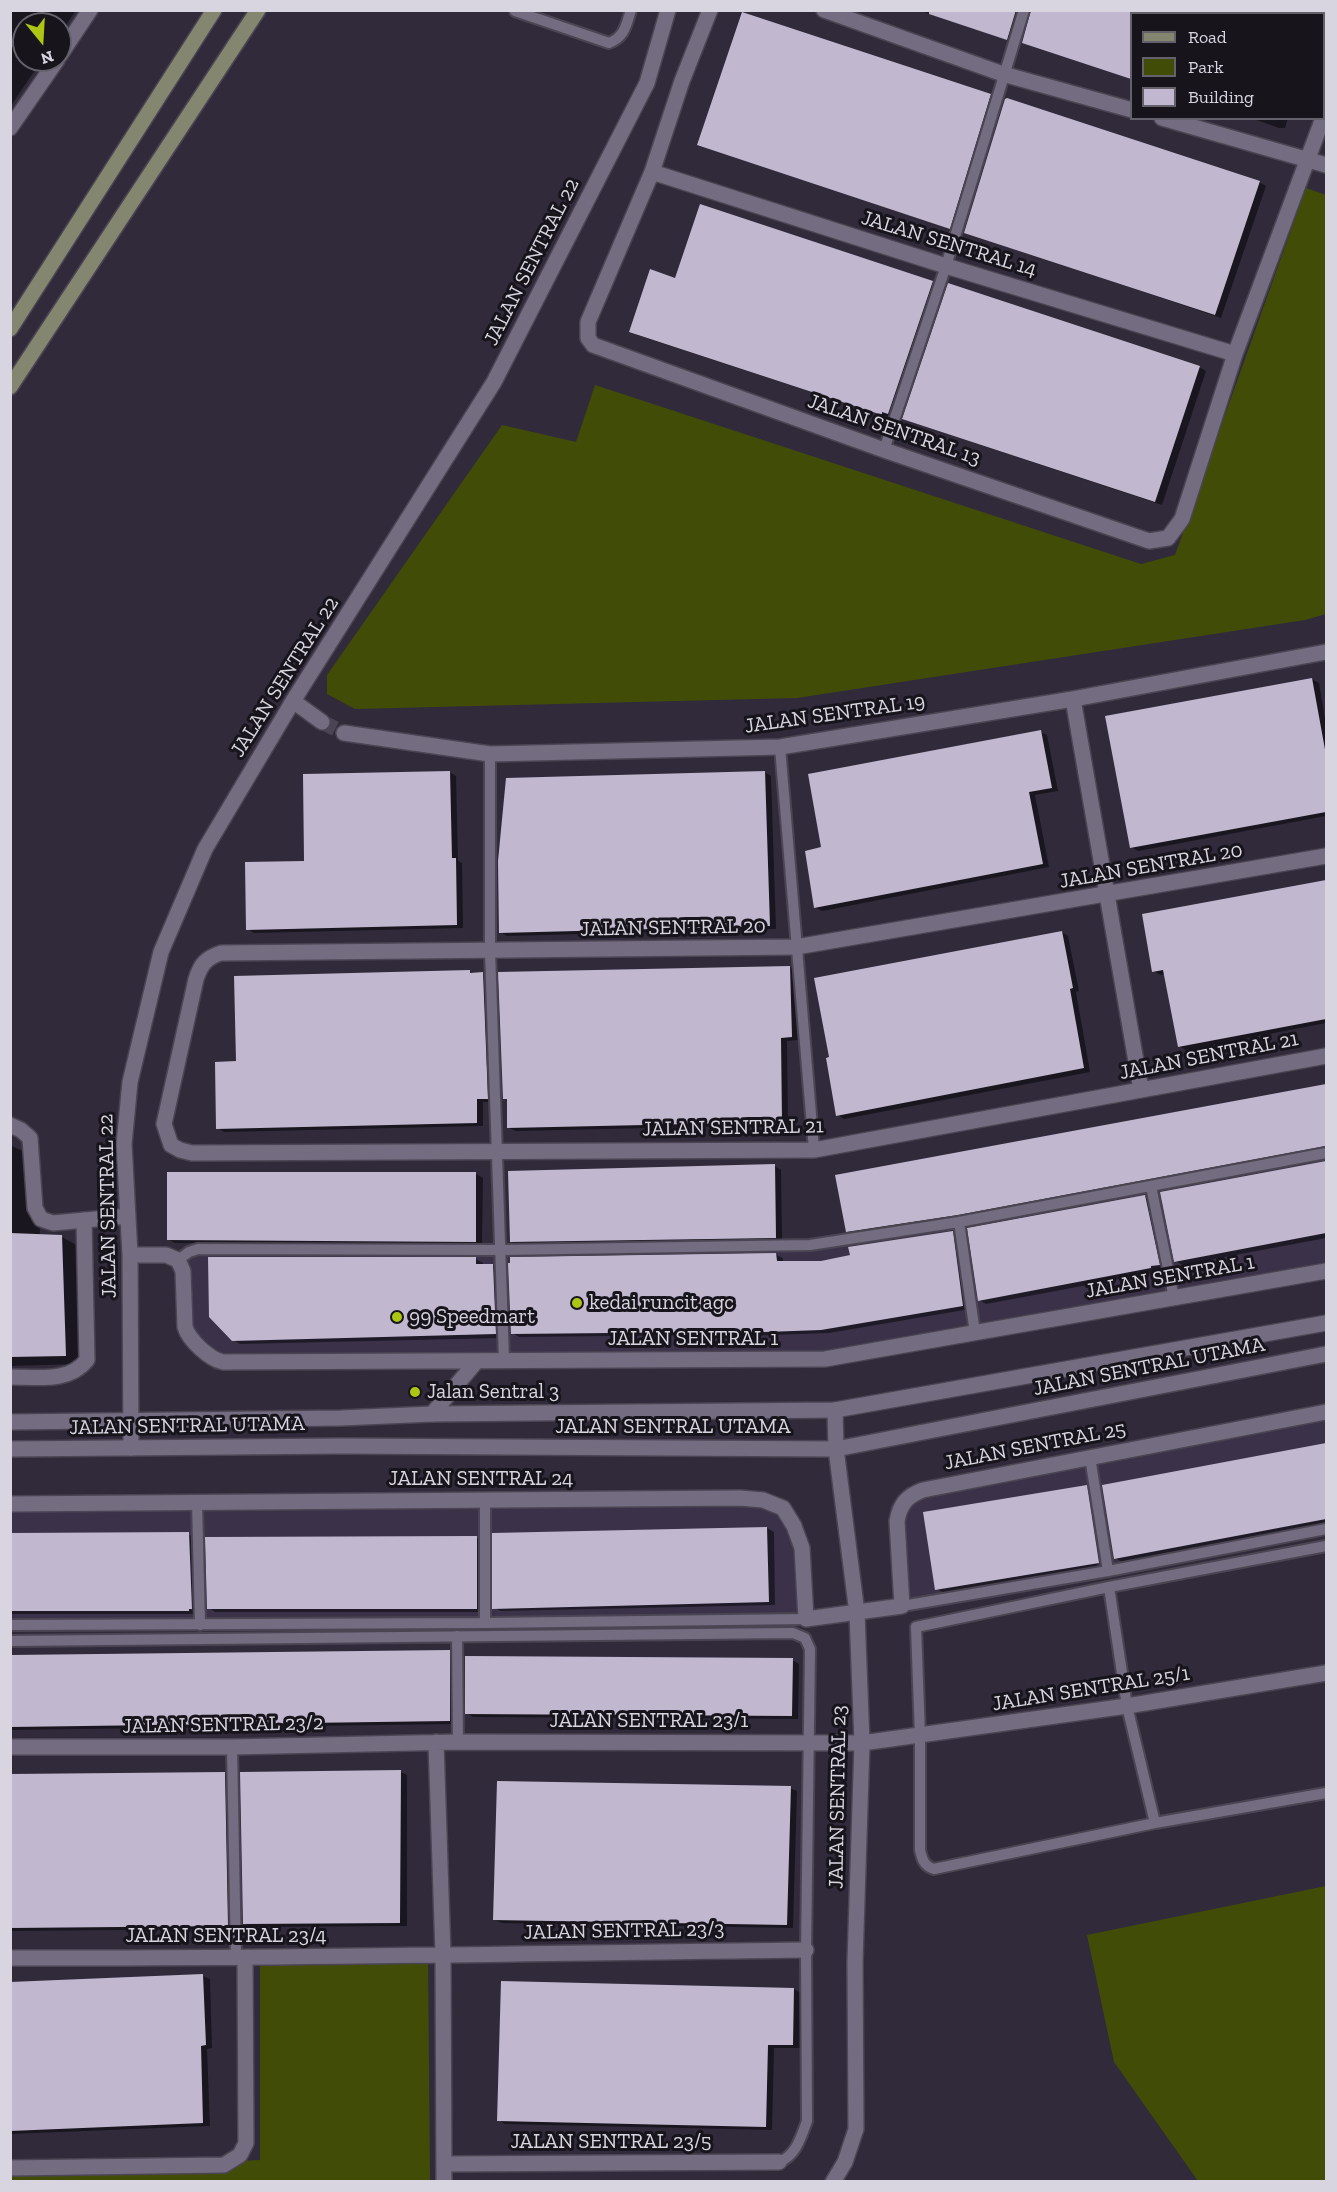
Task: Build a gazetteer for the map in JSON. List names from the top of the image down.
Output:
{
  "streets": {
    "street": [
      "JALAN SENTRAL 14",
      "JALAN SENTRAL 22",
      "JALAN SENTRAL 13",
      "JALAN SENTRAL 19",
      "JALAN SENTRAL 20",
      "JALAN SENTRAL 21",
      "JALAN SENTRAL 1",
      "JALAN SENTRAL UTAMA",
      "JALAN SENTRAL 25",
      "JALAN SENTRAL 24",
      "JALAN SENTRAL 25/1",
      "JALAN SENTRAL 23/1",
      "JALAN SENTRAL 23/2",
      "JALAN SENTRAL 23",
      "JALAN SENTRAL 23/3",
      "JALAN SENTRAL 23/4",
      "JALAN SENTRAL 23/5"
    ]
  },
  "crossings": [
    ["JALAN SENTRAL 14", "JALAN SENTRAL 13"],
    ["JALAN SENTRAL 22", "JALAN SENTRAL UTAMA"],
    ["JALAN SENTRAL 20", "JALAN SENTRAL 21"],
    ["JALAN SENTRAL UTAMA", "JALAN SENTRAL 23"],
    ["JALAN SENTRAL 25/1", "JALAN SENTRAL 23/1"],
    ["JALAN SENTRAL 25/1", "JALAN SENTRAL 23"],
    ["JALAN SENTRAL 23/1", "JALAN SENTRAL 23/2"],
    ["JALAN SENTRAL 23/1", "JALAN SENTRAL 23"],
    ["JALAN SENTRAL 23/3", "JALAN SENTRAL 23/4"]
  ],
  "places": ["kedai runcit agc", "99 Speedmart", "Jalan Sentral 3"],
  "legend": ["Road", "Park", "Building"],
  "north": "bottom"
}
